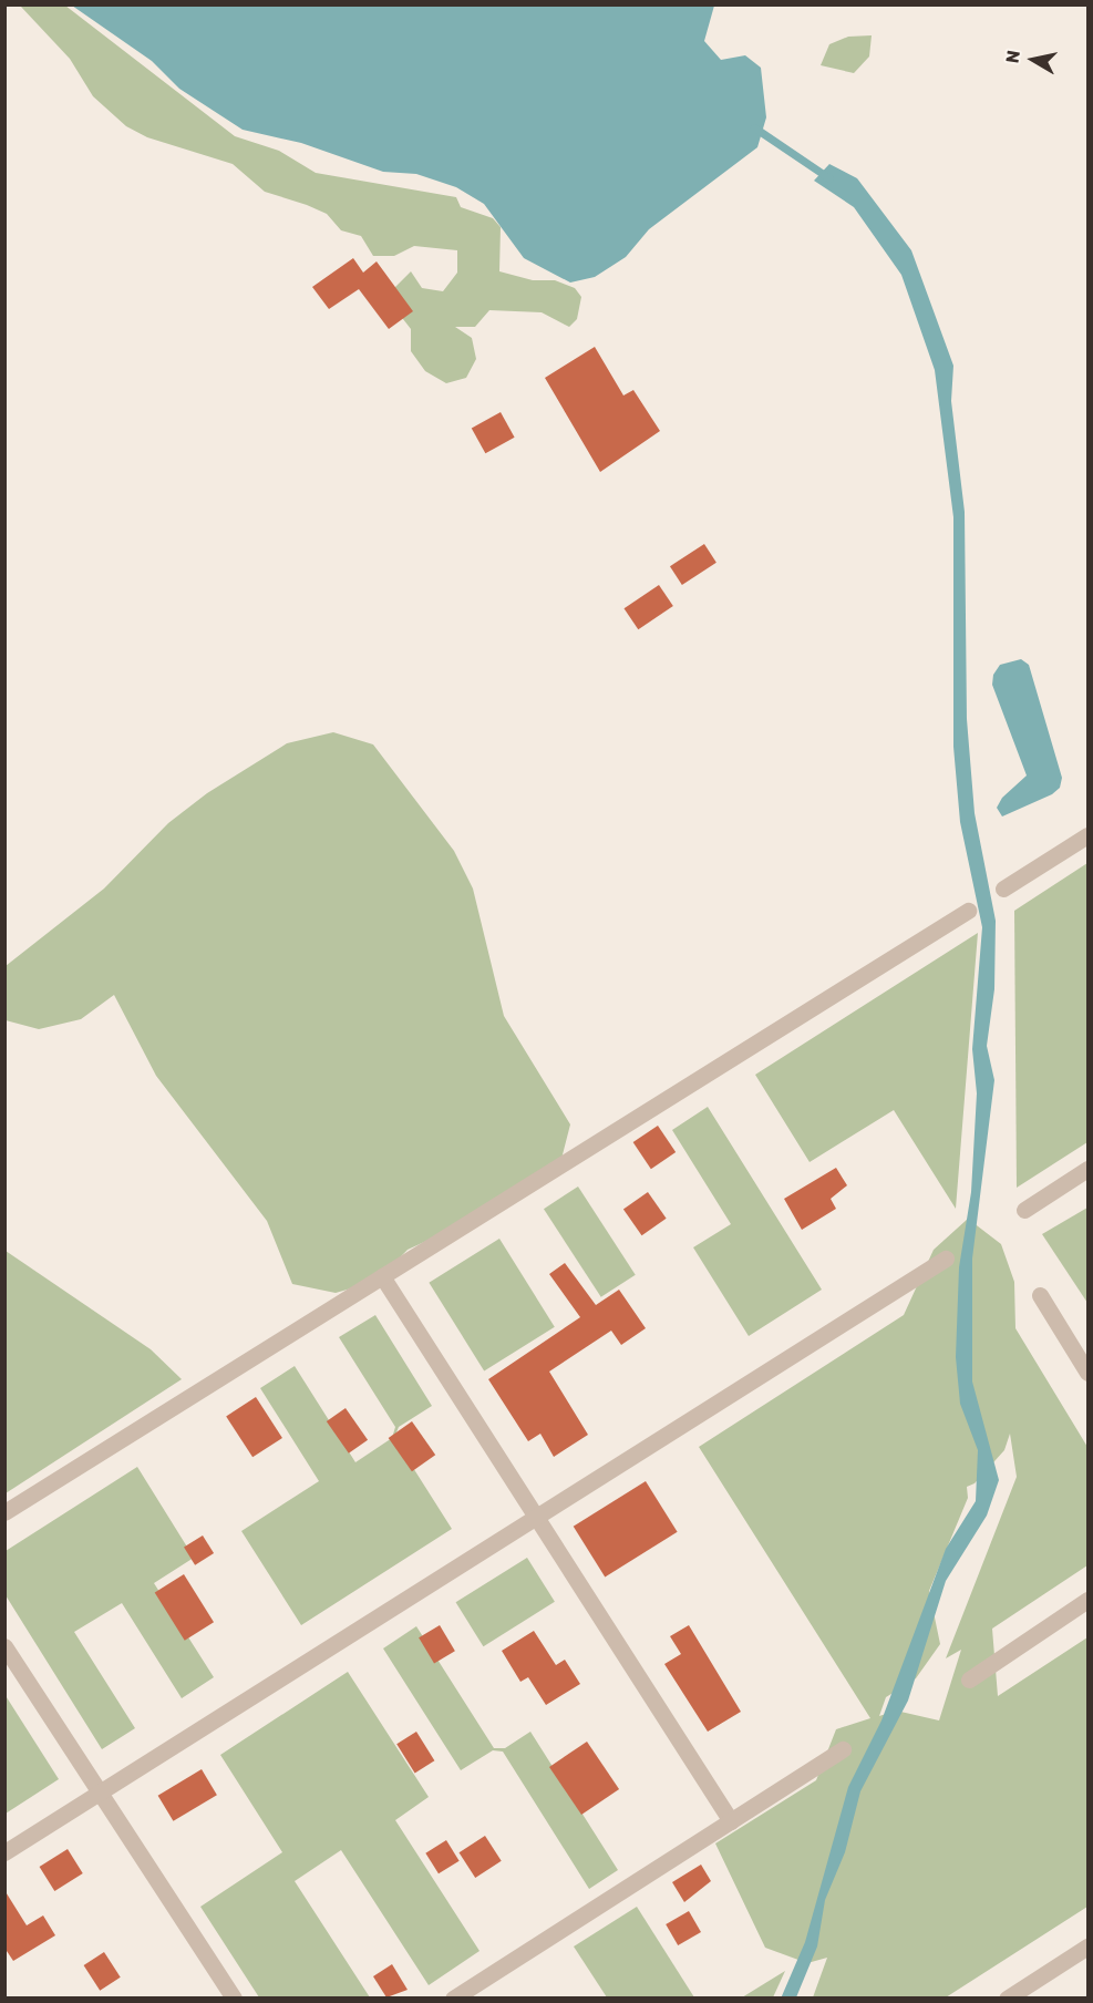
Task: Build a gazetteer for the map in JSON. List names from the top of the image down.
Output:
{
  "north": "left"
}
